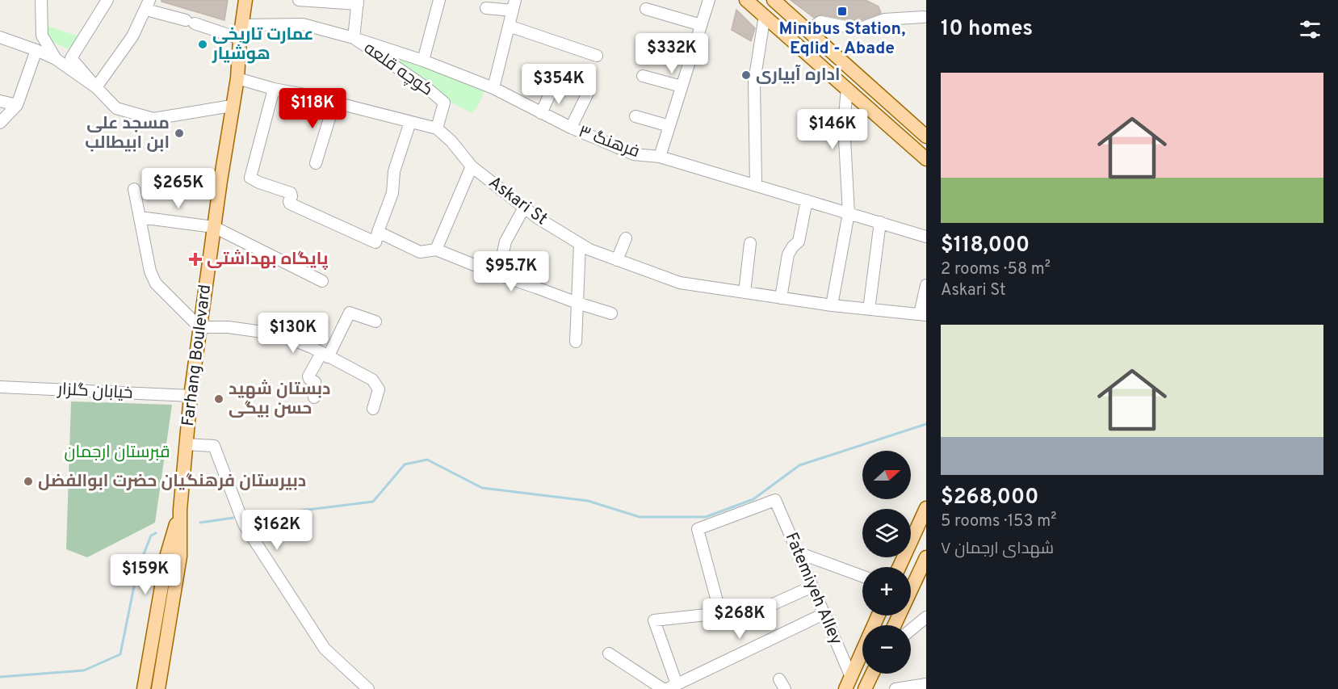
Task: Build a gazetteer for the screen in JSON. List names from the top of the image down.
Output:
{
  "streets": {
    "main road": ["Farhang Boulevard"],
    "street": [
      "کوچه قلعه",
      "فرهنگ ۳",
      "Askari St",
      "خیابان گلزار",
      "Fatemiyeh Alley"
    ]
  },
  "crossings": [
    ["کوچه قلعه", "فرهنگ ۳"],
    ["کوچه قلعه", "Askari St"],
    ["فرهنگ ۳", "Farhang Boulevard"],
    ["Askari St", "Farhang Boulevard"],
    ["Farhang Boulevard", "خیابان گلزار"]
  ],
  "parks": ["قبرستان ارجمان"],
  "places": {
    "transit": ["Minibus Station, Eqlid - Abade"],
    "other": [
      "عمارت تاریخی هوشیار",
      "اداره آبیاری",
      "مسجد علی ابن ابیطالب",
      "دبستان شهید حسن بیگی",
      "دبیرستان فرهنگیان حضرت ابوالفضل"
    ],
    "health": ["پایگاه بهداشتی"]
  },
  "north": "right",
  "page": {
    "heading": "10 homes",
    "price": [
      "$332K",
      "$354K",
      "$118K",
      "$146K",
      "$265K",
      "$95.7K",
      "$130K",
      "$162K",
      "$159K",
      "$268K"
    ],
    "list": [
      {
        "name": "$118,000",
        "note": "2 rooms · 58 m² · Askari St"
      },
      {
        "name": "$268,000",
        "note": "5 rooms · 153 m² · شهدای ارجمان ۷"
      }
    ],
    "map_buttons": ["+", "−"]
  }
}
